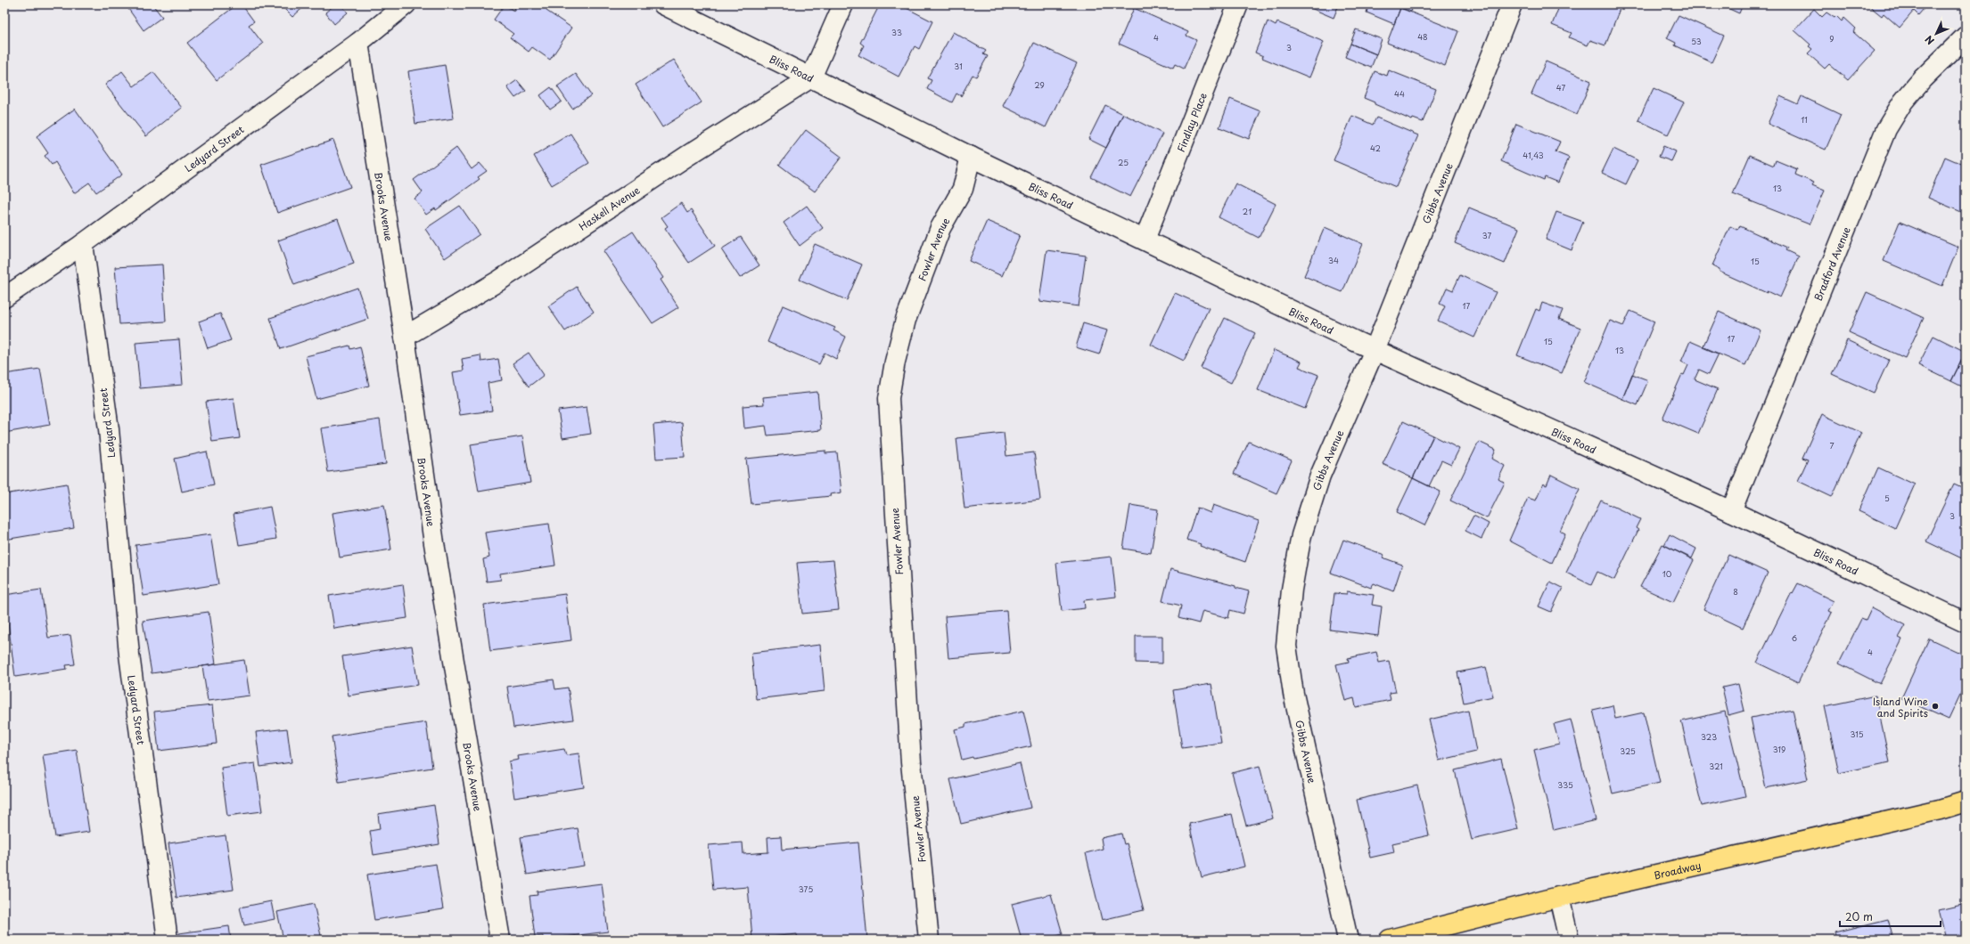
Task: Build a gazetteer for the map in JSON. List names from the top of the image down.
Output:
{
  "streets": {
    "main road": ["Broadway"],
    "street": [
      "Bliss Road",
      "Findlay Place",
      "Ledyard Street",
      "Gibbs Avenue",
      "Brooks Avenue",
      "Haskell Avenue",
      "Fowler Avenue",
      "Bradford Avenue"
    ]
  },
  "crossings": [
    ["Bliss Road", "Findlay Place"],
    ["Bliss Road", "Gibbs Avenue"],
    ["Bliss Road", "Haskell Avenue"],
    ["Bliss Road", "Fowler Avenue"],
    ["Bliss Road", "Bradford Avenue"],
    ["Ledyard Street", "Brooks Avenue"],
    ["Brooks Avenue", "Haskell Avenue"]
  ],
  "places": ["Island Wine and Spirits"],
  "house_numbers": [
    "33",
    "48",
    "4",
    "9",
    "53",
    "3",
    "31",
    "29",
    "47",
    "44",
    "11",
    "42",
    "41,43",
    "25",
    "13",
    "21",
    "37",
    "34",
    "15",
    "17",
    "17",
    "15",
    "13",
    "7",
    "5",
    "3",
    "10",
    "8",
    "6",
    "4",
    "315",
    "323",
    "319",
    "325",
    "321",
    "335",
    "375"
  ],
  "scale_bar": "20 m",
  "north": "bottom left"
}
